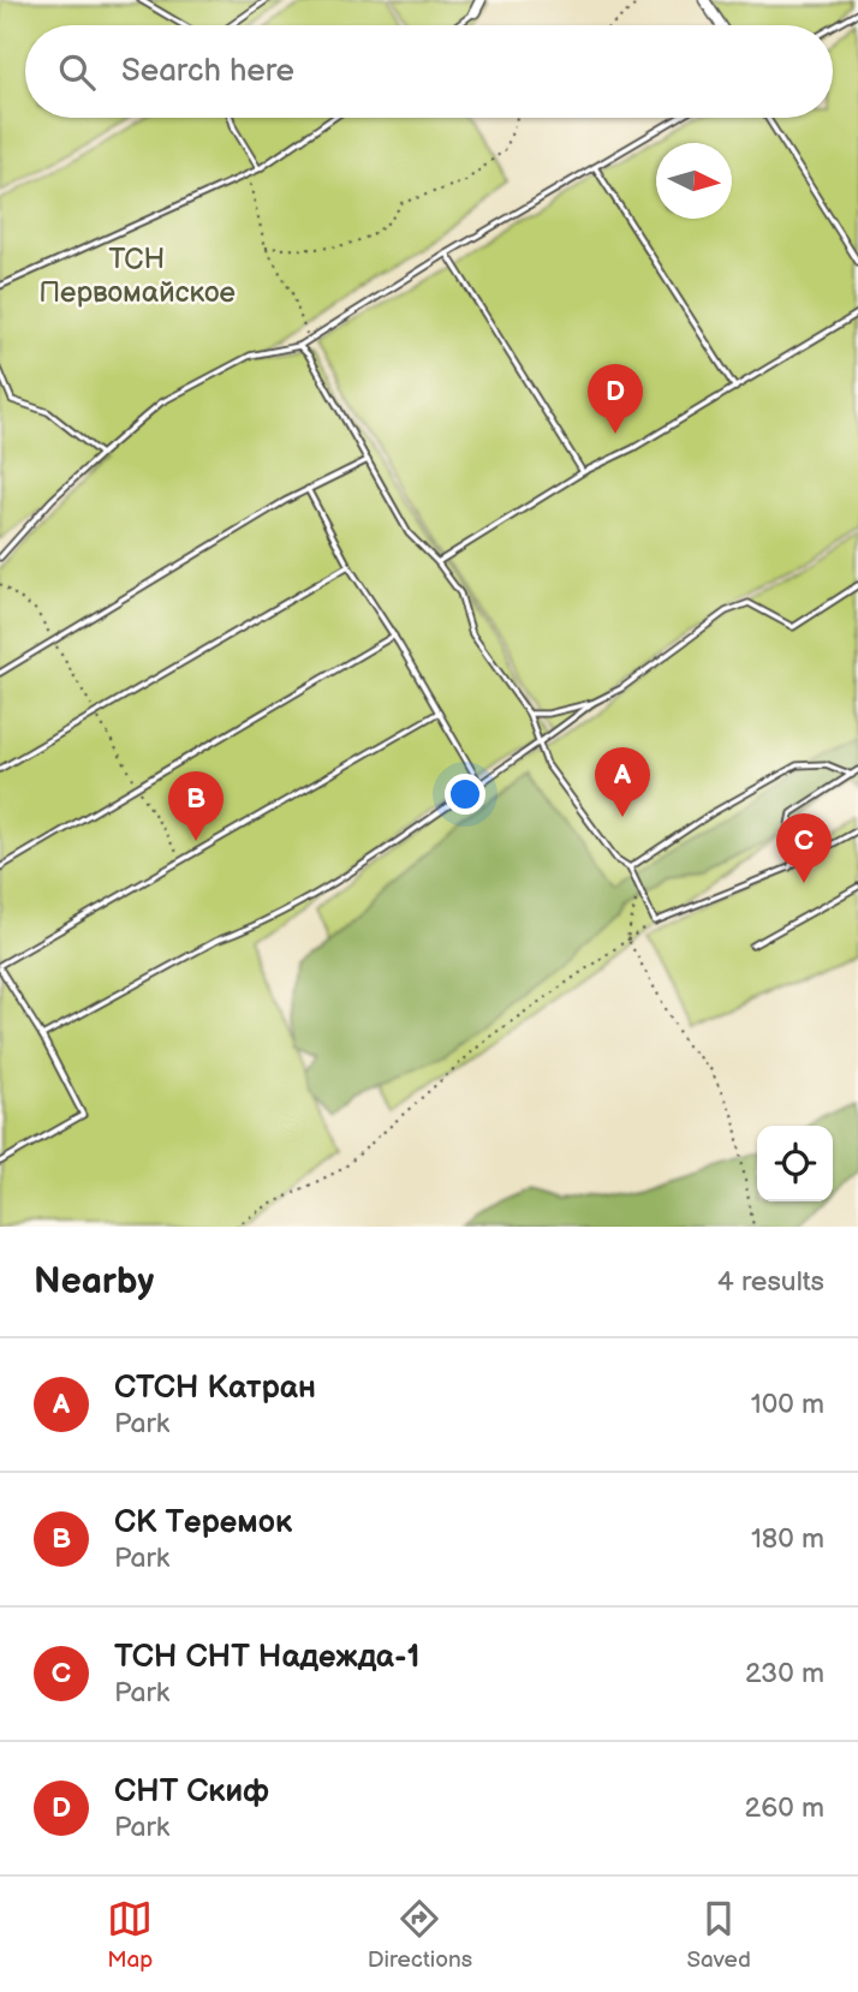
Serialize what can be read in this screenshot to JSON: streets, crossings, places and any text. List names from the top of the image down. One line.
{"parks":["ТСН Первомайское"],"north":"right","page":{"search":"Search here","pins":["D","A","B","C"],"heading":["Nearby","4 results"],"list":[{"mark":"A","name":"СТСН Катран","note":"Park","value":"100 m"},{"mark":"B","name":"СК Теремок","note":"Park","value":"180 m"},{"mark":"C","name":"ТСН СНТ Надежда-1","note":"Park","value":"230 m"},{"mark":"D","name":"СНТ Скиф","note":"Park","value":"260 m"}],"nav":["Map","Directions","Saved"]}}
